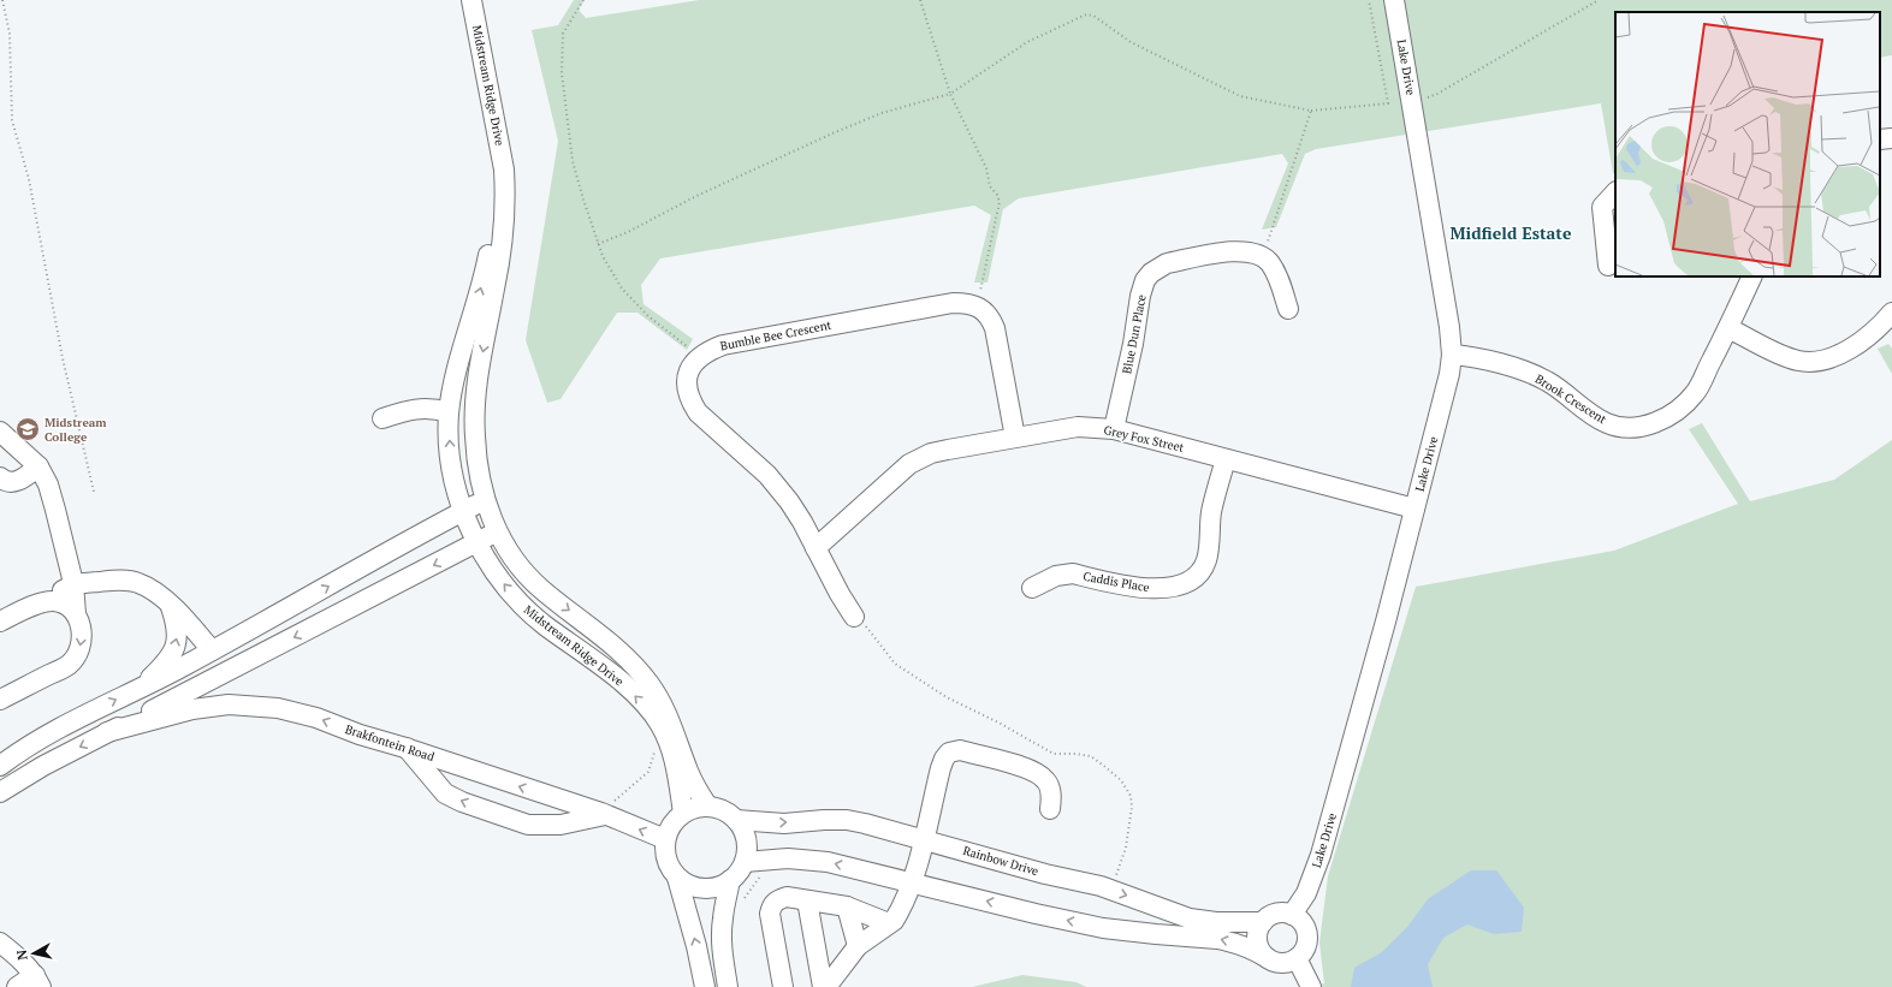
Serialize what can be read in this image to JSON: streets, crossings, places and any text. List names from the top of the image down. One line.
{"streets":{"street":["Lake Drive","Midstream Ridge Drive","Blue Dun Place","Bumble Bee Crescent","Brook Crescent","Grey Fox Street","Caddis Place","Brakfontein Road","Rainbow Drive"]},"crossings":[["Lake Drive","Brook Crescent"],["Lake Drive","Grey Fox Street"],["Lake Drive","Rainbow Drive"],["Midstream Ridge Drive","Brakfontein Road"],["Midstream Ridge Drive","Rainbow Drive"],["Blue Dun Place","Grey Fox Street"],["Grey Fox Street","Caddis Place"],["Brakfontein Road","Rainbow Drive"]],"districts":["Midfield Estate"],"places":{"school or university":["Midstream College"]},"north":"left"}
